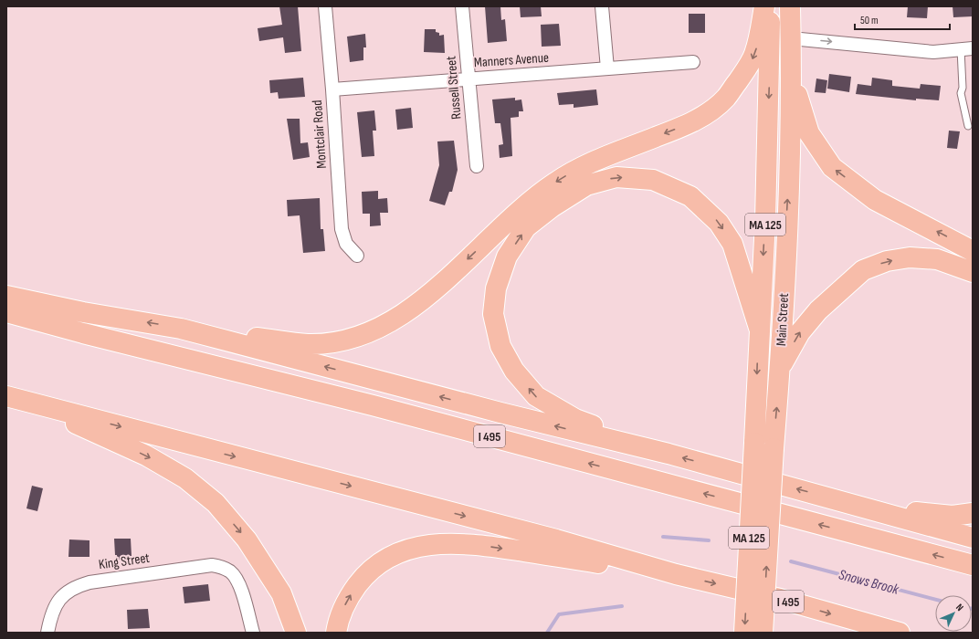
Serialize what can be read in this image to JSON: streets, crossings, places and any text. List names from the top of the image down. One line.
{"streets":{"highway":["MA 125","Main Street","I 495"],"street":["Manners Avenue","Russell Street","Montclair Road","King Street"]},"crossings":[["Manners Avenue","Russell Street"],["Manners Avenue","Montclair Road"]],"water":["Snows Brook"],"scale_bar":"50 m","north":"top right"}
